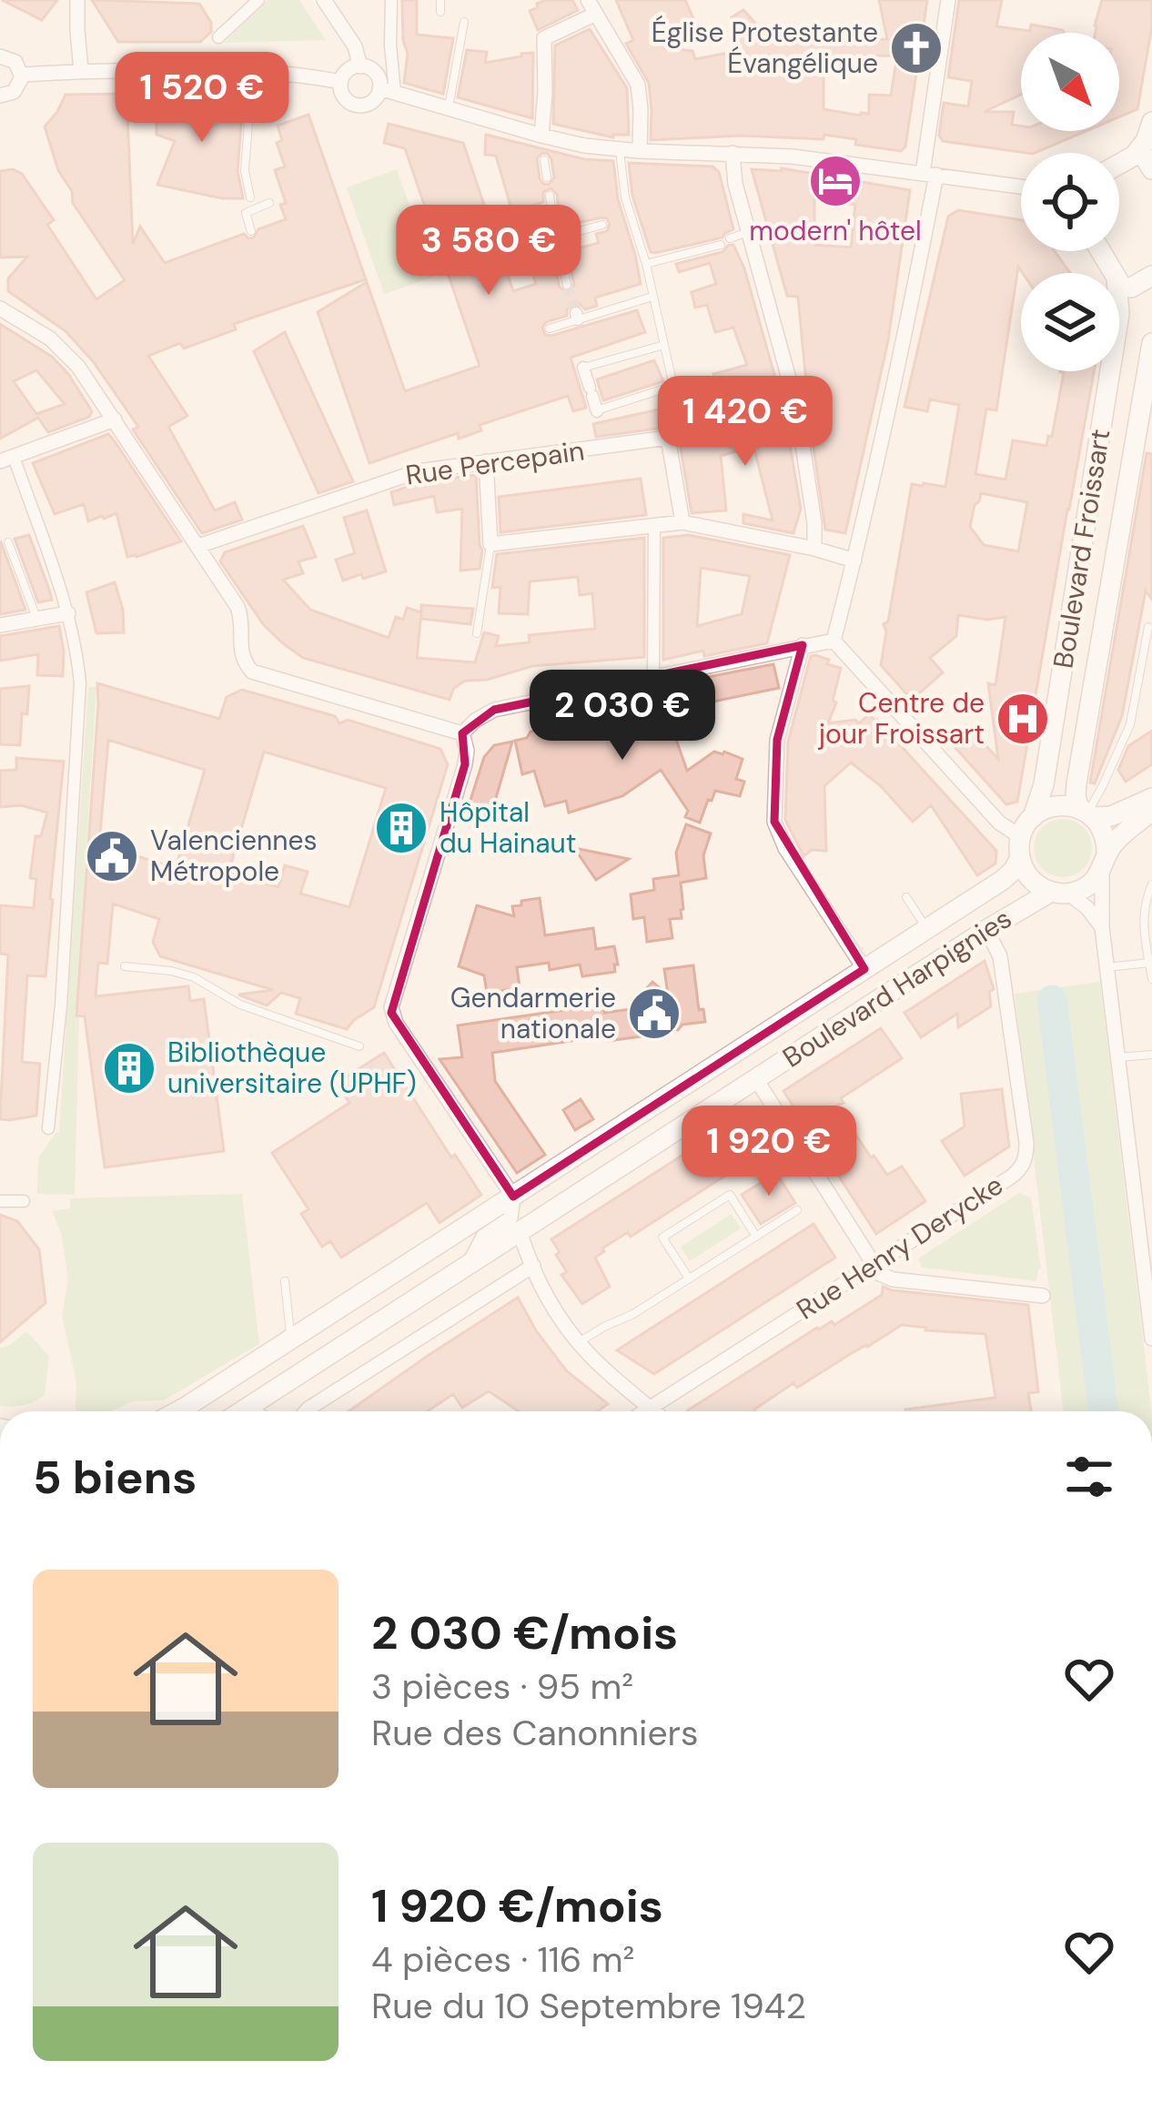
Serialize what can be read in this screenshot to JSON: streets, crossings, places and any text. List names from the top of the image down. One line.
{"streets":{"main road":["Boulevard Froissart","Boulevard Harpignies"],"street":["Rue Percepain","Rue Henry Derycke"]},"crossings":[["Boulevard Froissart","Boulevard Harpignies"],["Boulevard Harpignies","Rue Henry Derycke"]],"places":{"church":["Église Protestante Évangélique"],"hotel":["modern' hôtel"],"hospital":["Centre de jour Froissart"],"building":["Hôpital du Hainaut","Bibliothèque universitaire (UPHF)"],"public building":["Valenciennes Métropole","Gendarmerie nationale"]},"north":"bottom right","page":{"price":["1 520 €","3 580 €","1 420 €","2 030 €","1 920 €"],"heading":"5 biens","list":[{"name":"2 030 €/mois","note":"3 pièces · 95 m² · Rue des Canonniers"},{"name":"1 920 €/mois","note":"4 pièces · 116 m² · Rue du 10 Septembre 1942"}]}}
